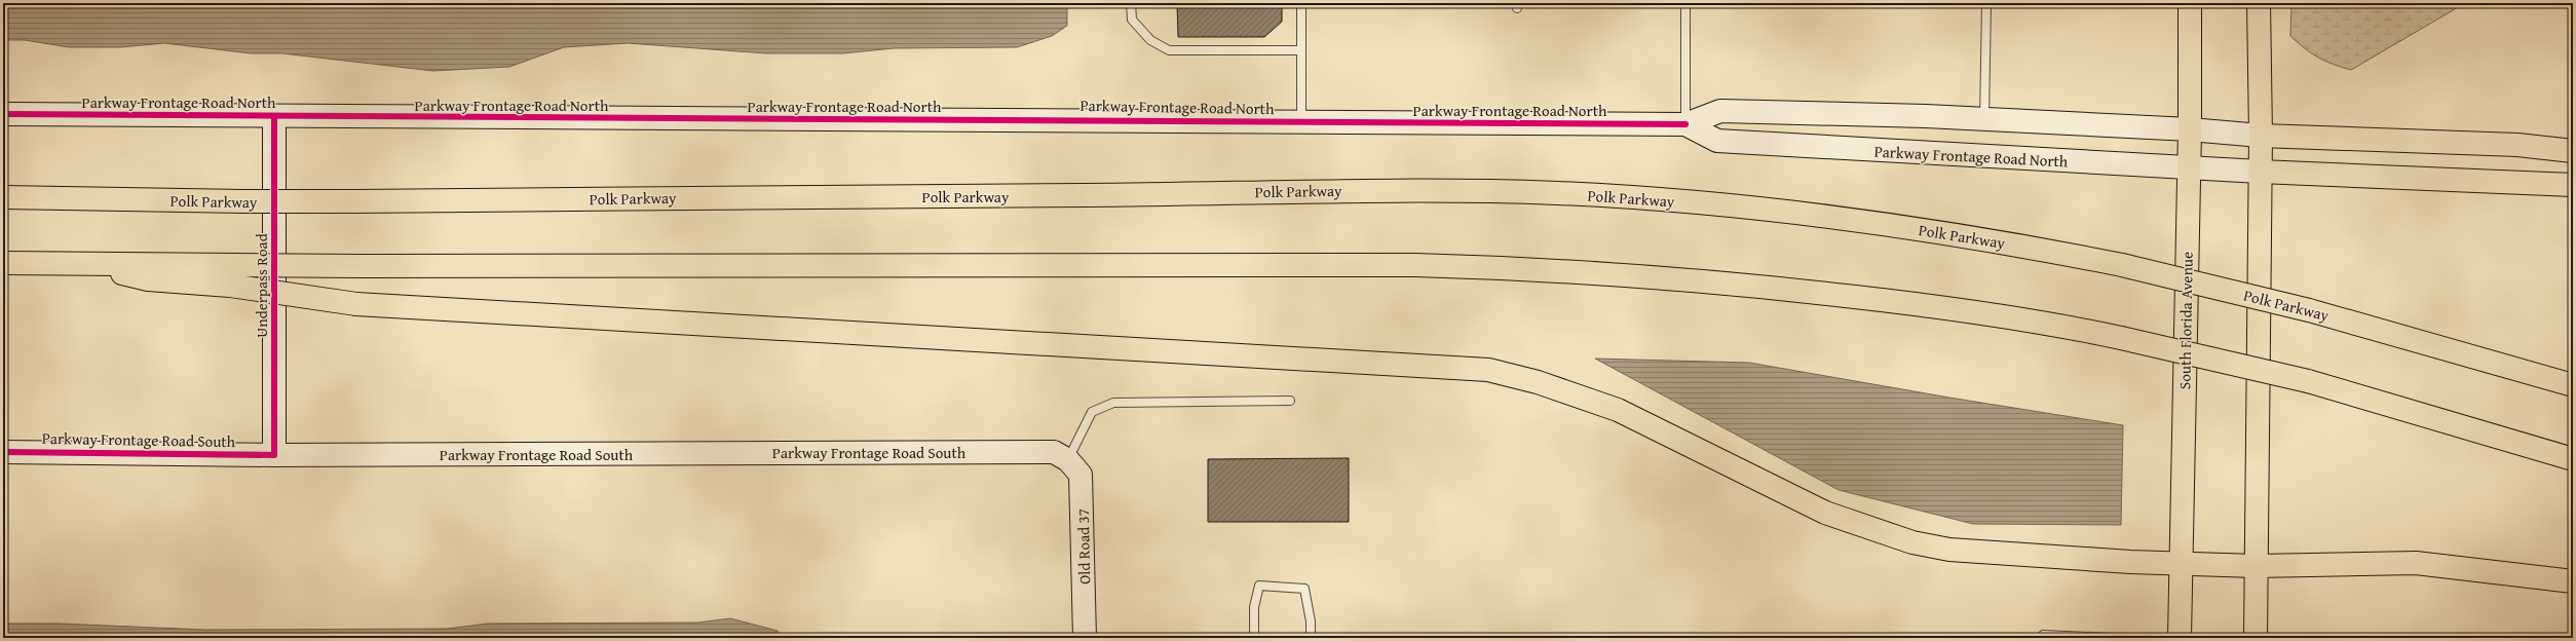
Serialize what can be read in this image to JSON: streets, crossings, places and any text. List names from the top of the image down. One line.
{"streets":{"main road":["Parkway Frontage Road North","Polk Parkway","Underpass Road","South Florida Avenue","Parkway Frontage Road South","Old Road 37"]},"crossings":[["Parkway Frontage Road North","Underpass Road"],["Parkway Frontage Road North","South Florida Avenue"],["Underpass Road","Parkway Frontage Road South"],["Parkway Frontage Road South","Old Road 37"]]}
